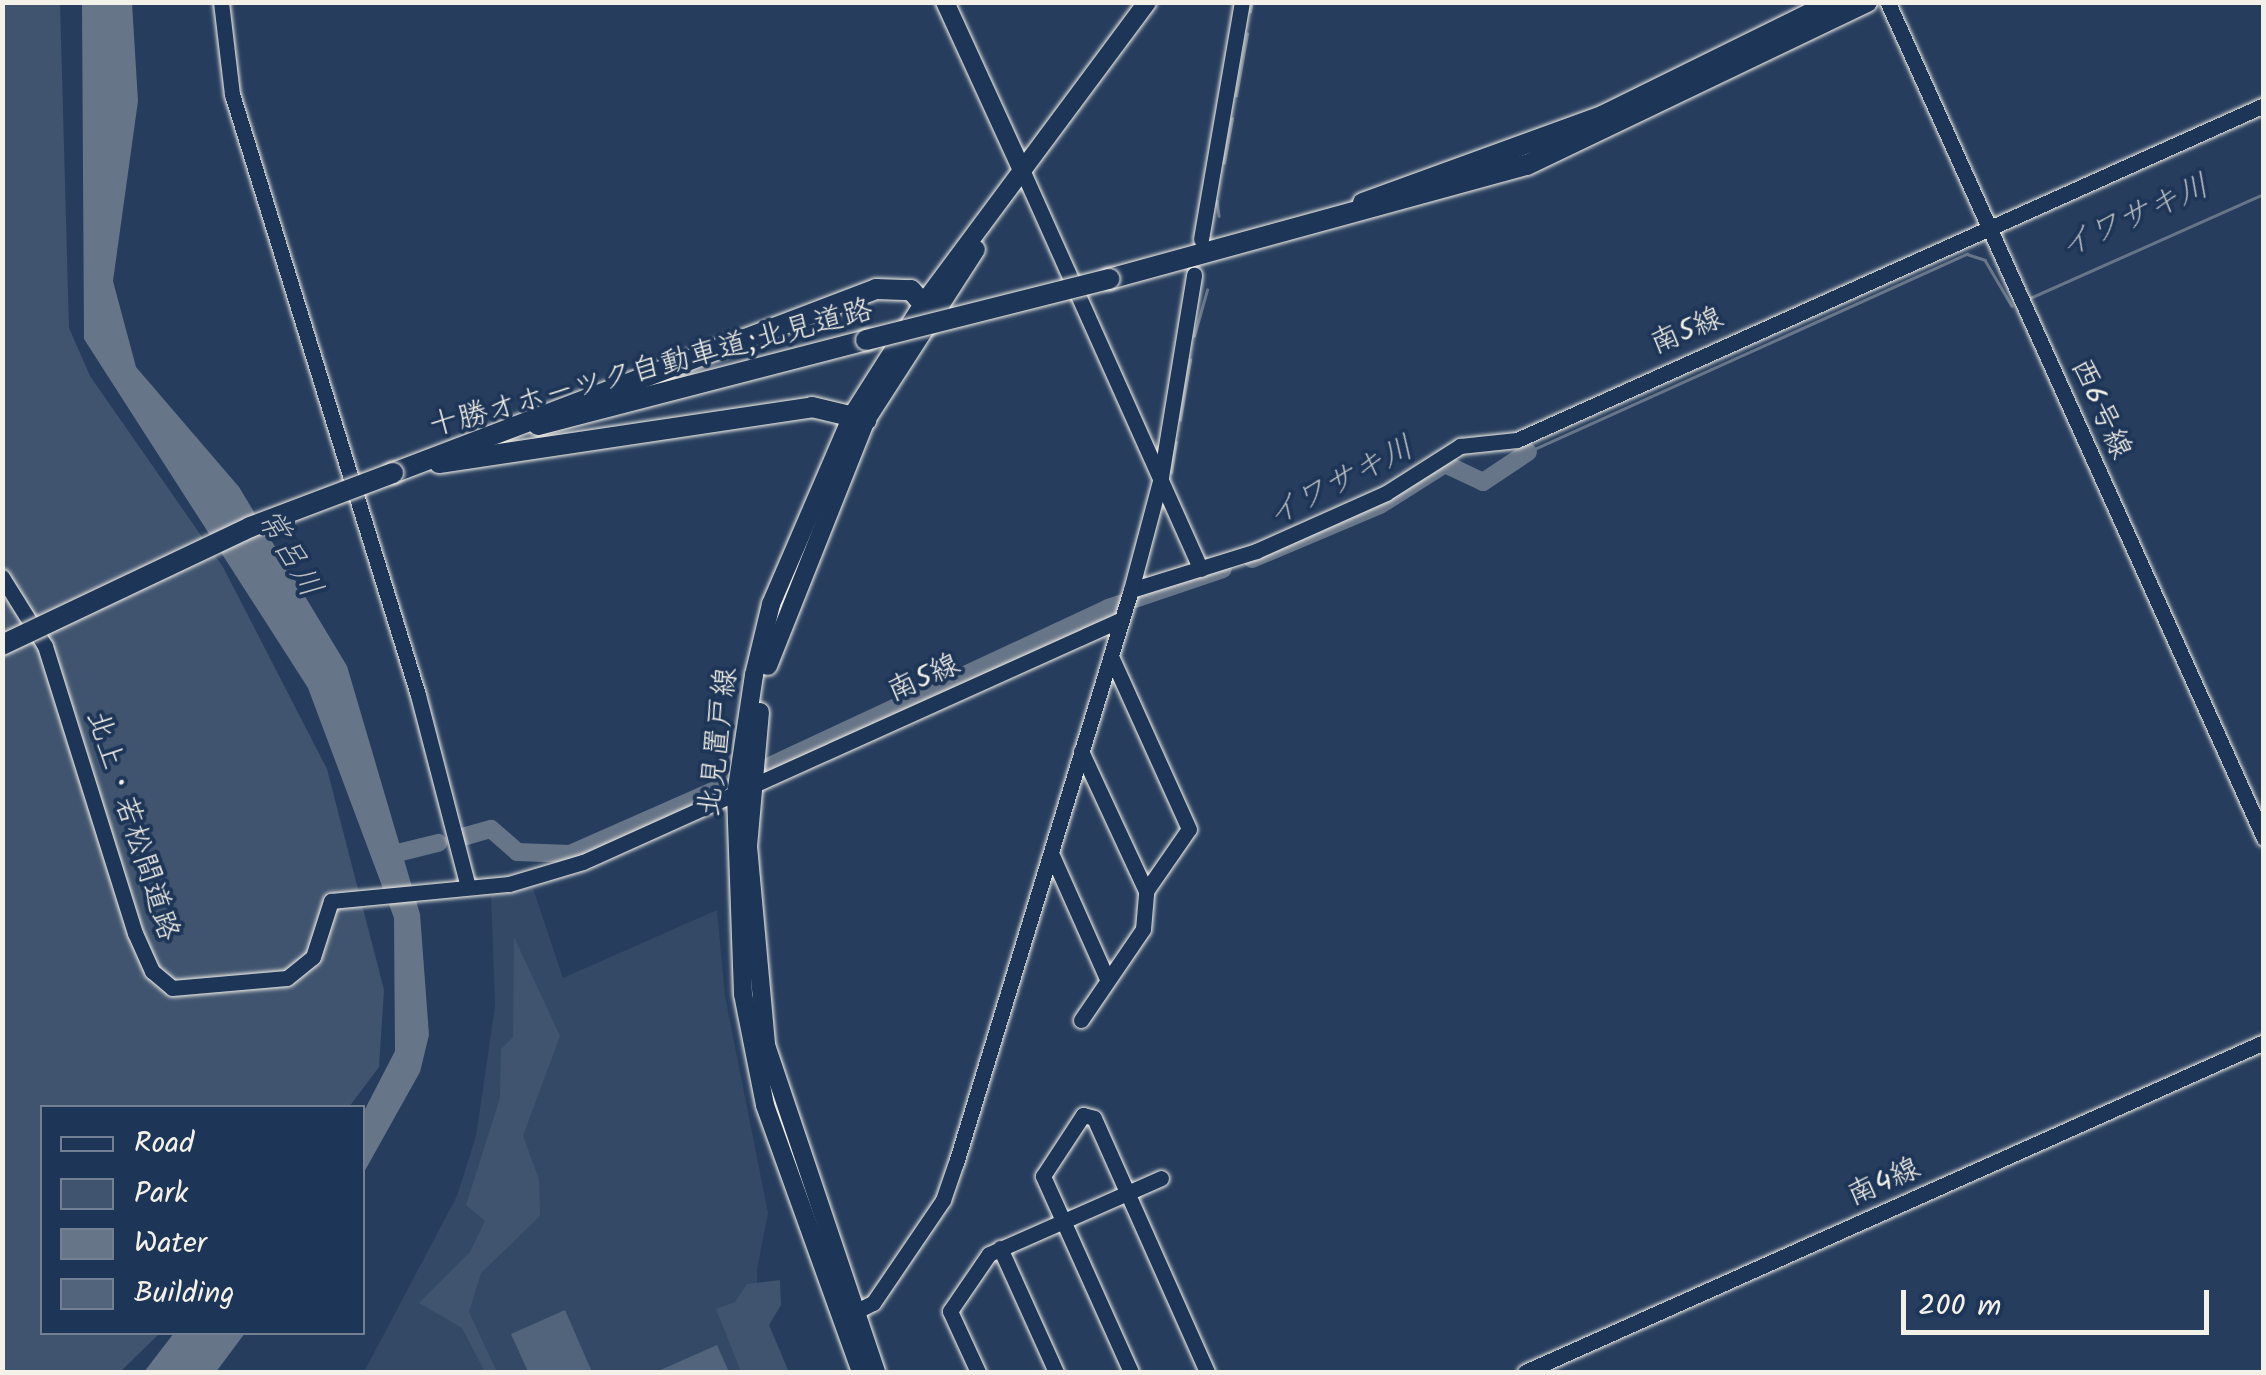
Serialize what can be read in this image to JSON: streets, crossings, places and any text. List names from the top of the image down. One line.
{"streets":{"highway":["十勝オホーツク自動車道;北見道路"],"main road":["北見置戸線"],"street":["南5線","西6号線","北上・若松間道路","南4線"]},"crossings":[["南5線","西6号線"],["南5線","北見置戸線"],["南5線","北上・若松間道路"],["北見置戸線","北上・若松間道路"]],"water":["イワサキ川","常呂川"],"legend":["Road","Park","Water","Building"],"scale_bar":"200 m"}
